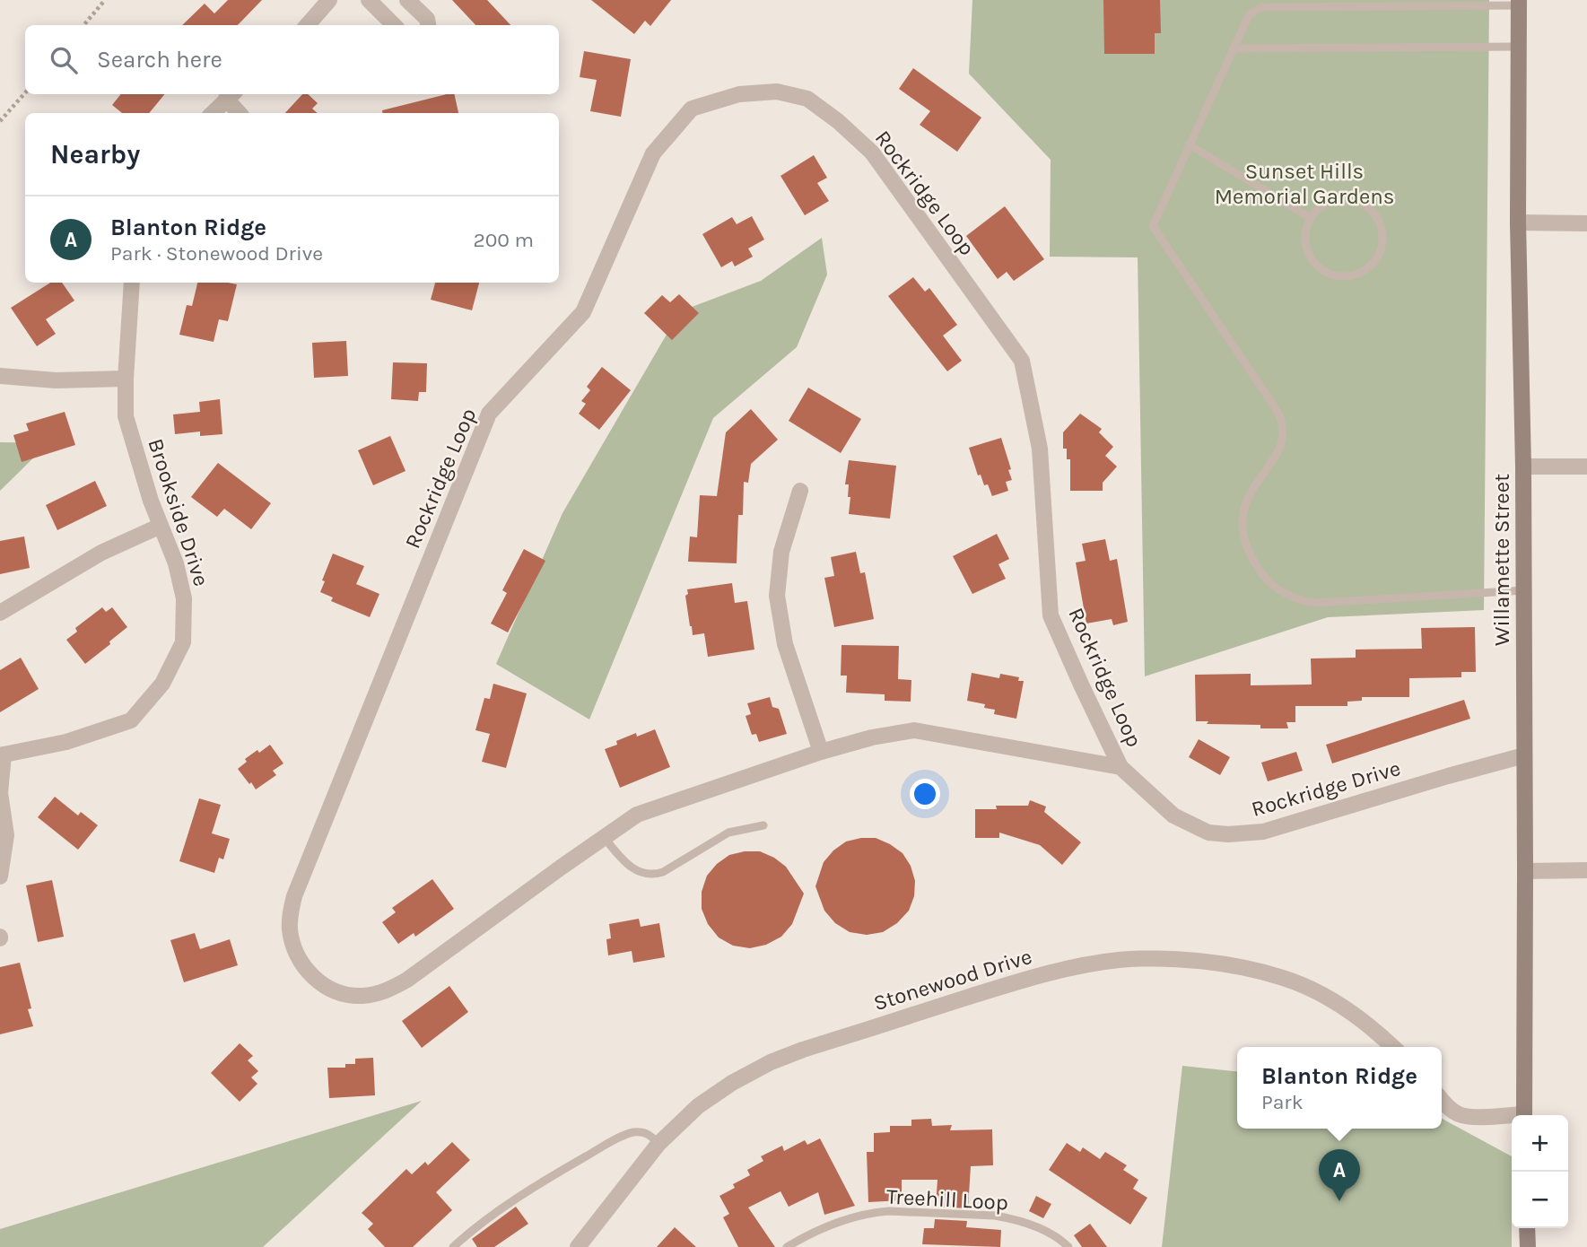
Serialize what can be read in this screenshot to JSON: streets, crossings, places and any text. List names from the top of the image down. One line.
{"streets":{"main road":["Willamette Street"],"street":["Rockridge Loop","Brookside Drive","Rockridge Drive","Stonewood Drive"],"lane":["Treehill Loop"]},"crossings":[["Rockridge Loop","Rockridge Drive"],["Willamette Street","Rockridge Drive"]],"parks":["Sunset Hills Memorial Gardens"],"page":{"search":"Search here","heading":"Nearby","list":[{"mark":"A","name":"Blanton Ridge","note":"Park · Stonewood Drive","value":"200 m"}],"popup":["Blanton Ridge","Park"],"map_buttons":["+","−"],"pins":"A"}}
